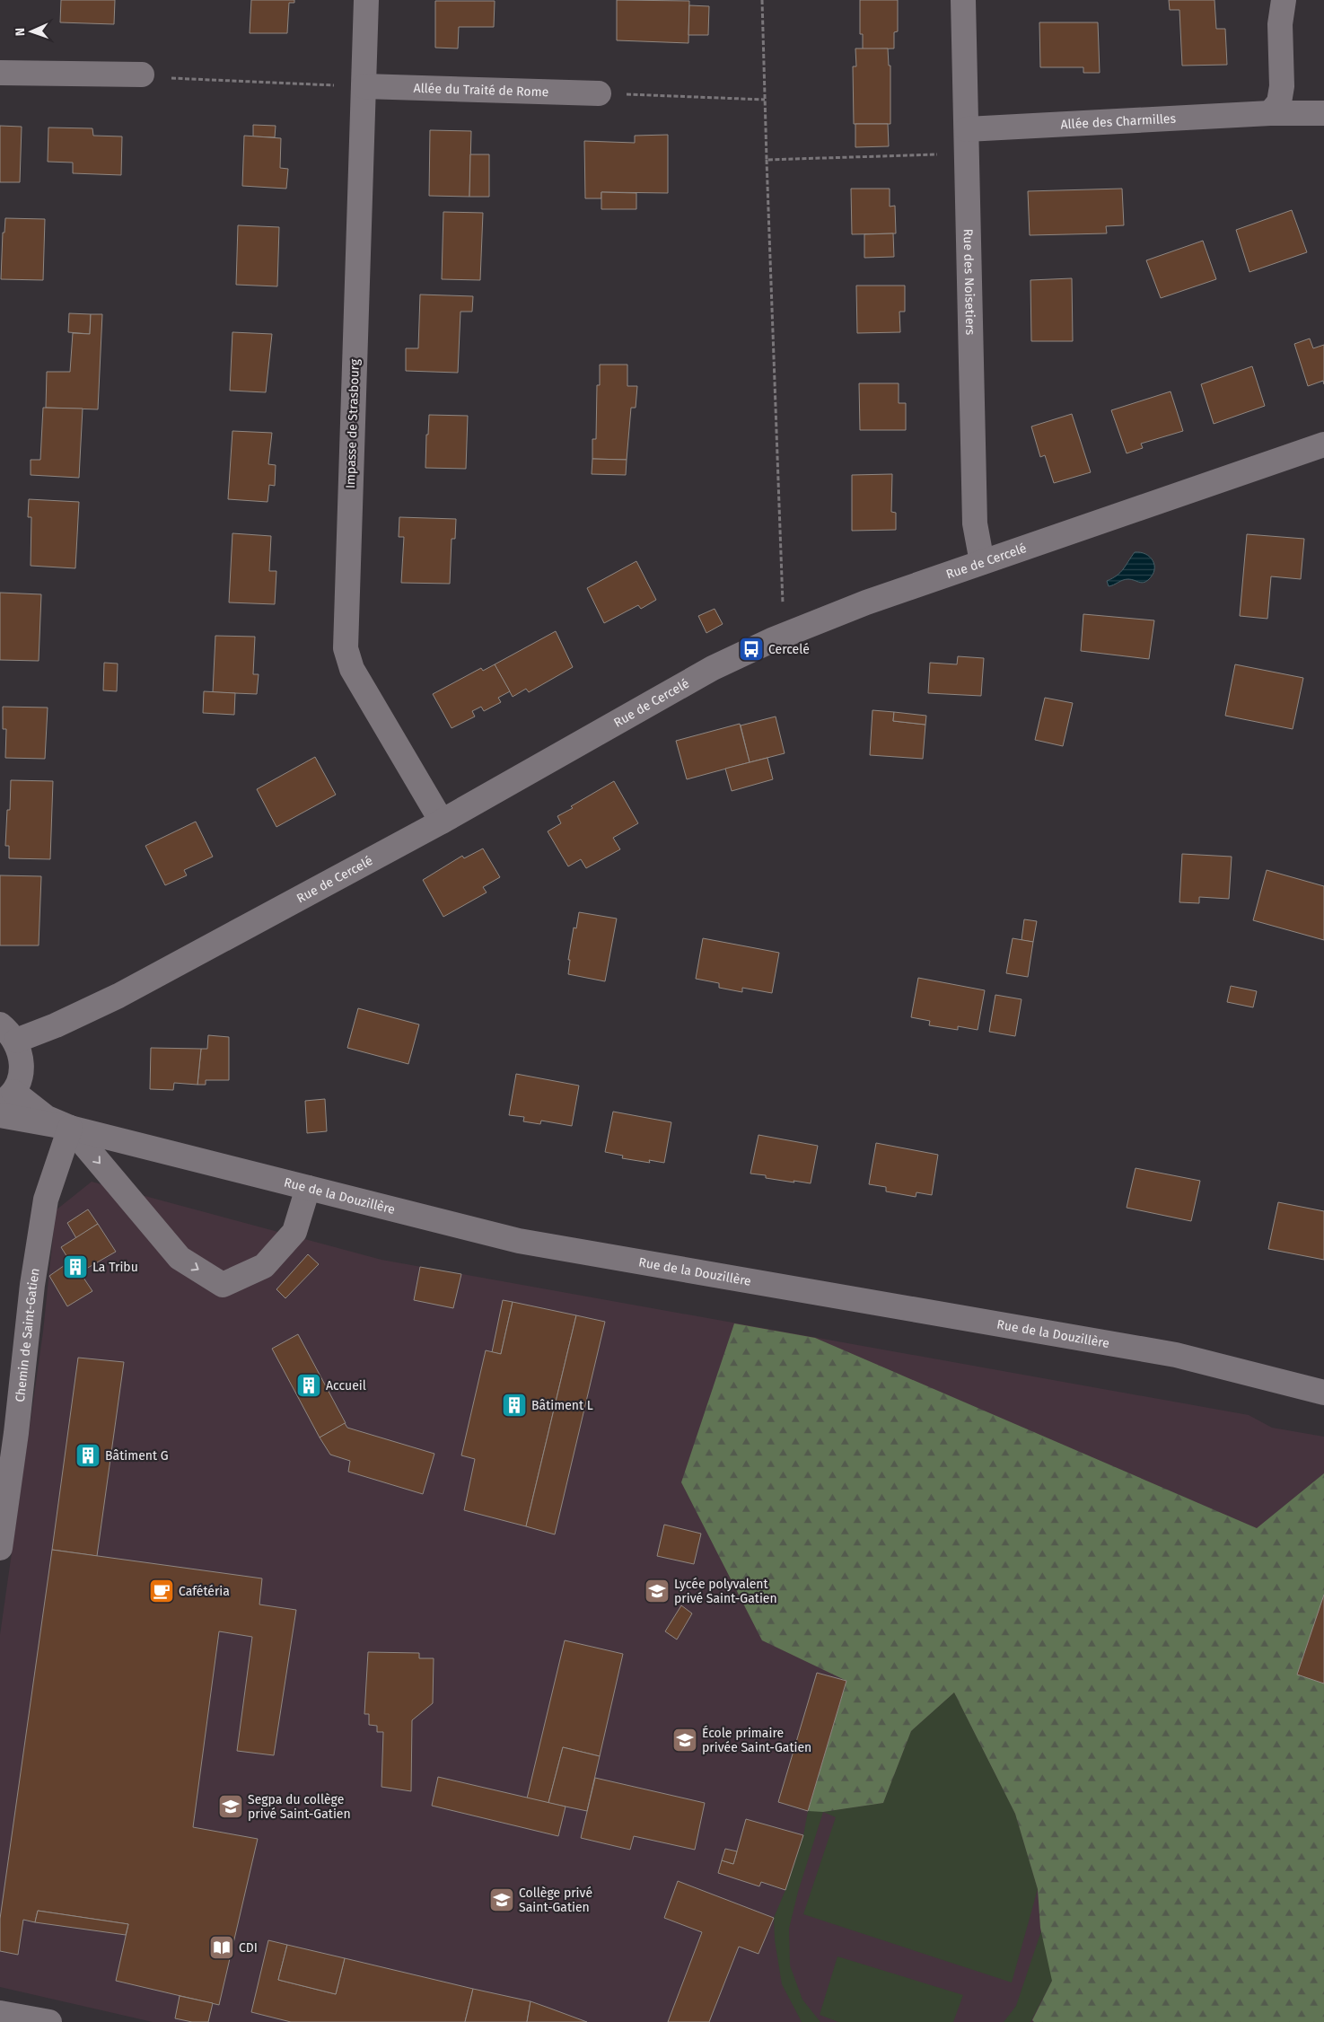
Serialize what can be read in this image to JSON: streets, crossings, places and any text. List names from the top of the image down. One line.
{"streets":{"street":["Allée du Traité de Rome","Allée des Charmilles","Rue des Noisetiers","Impasse de Strasbourg","Rue de Cercelé","Rue de la Douzillère","Chemin de Saint-Gatien"]},"crossings":[["Allée du Traité de Rome","Impasse de Strasbourg"],["Allée des Charmilles","Rue des Noisetiers"],["Rue des Noisetiers","Rue de Cercelé"],["Impasse de Strasbourg","Rue de Cercelé"],["Rue de la Douzillère","Chemin de Saint-Gatien"]],"places":{"bus stop":["Cercelé"],"building":["La Tribu","Accueil","Bâtiment L","Bâtiment G"],"cafe":["Cafétéria"],"school or university":["Lycée polyvalent privé Saint-Gatien","École primaire privée Saint-Gatien","Segpa du collège privé Saint-Gatien","Collège privé Saint-Gatien"],"library":["CDI"]},"north":"left"}
